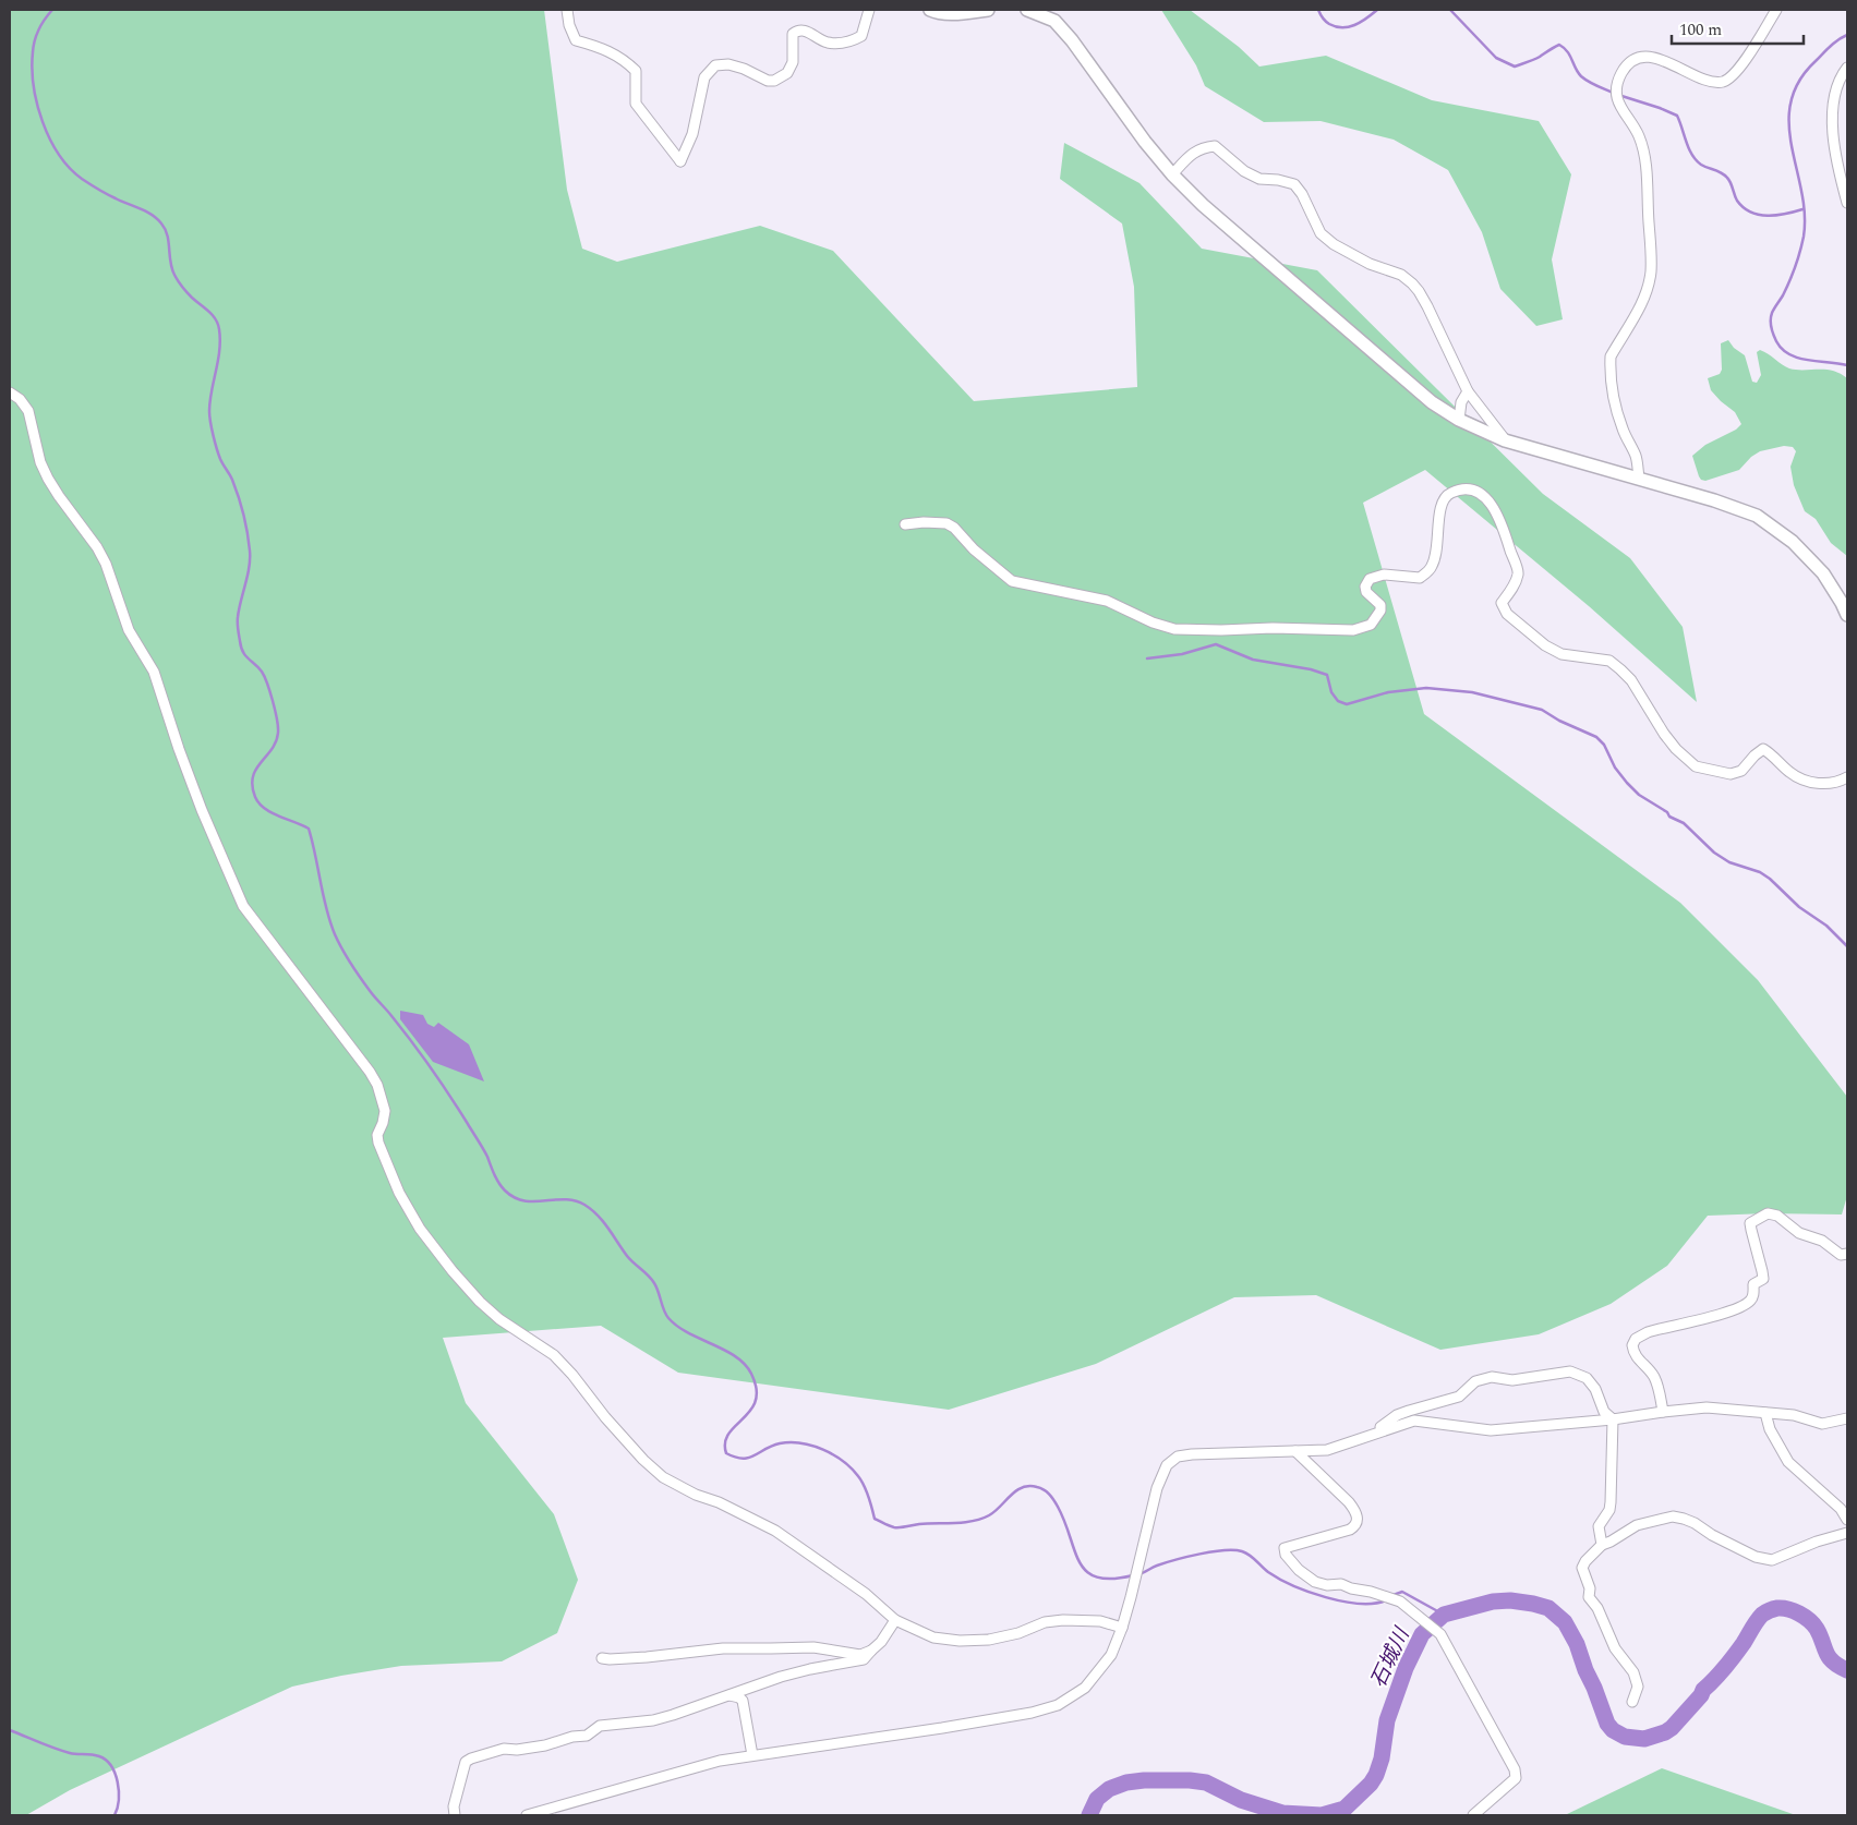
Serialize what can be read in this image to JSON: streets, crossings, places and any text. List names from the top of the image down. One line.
{"water":["石城川"],"scale_bar":"100 m"}
